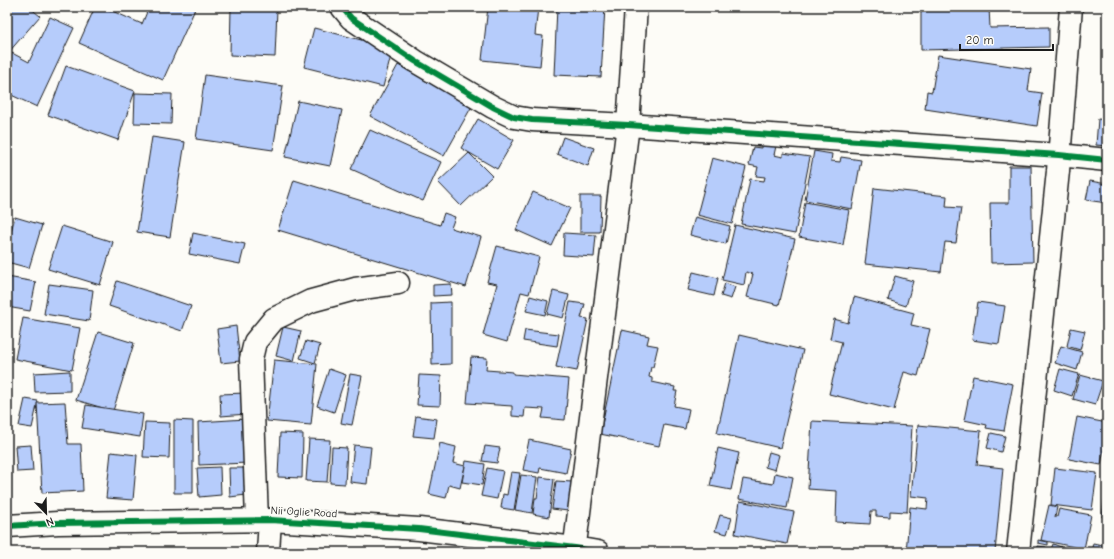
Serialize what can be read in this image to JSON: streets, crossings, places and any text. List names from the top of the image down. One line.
{"streets":{"street":["Nii Oglie Road"]},"scale_bar":"20 m","north":"bottom right"}
